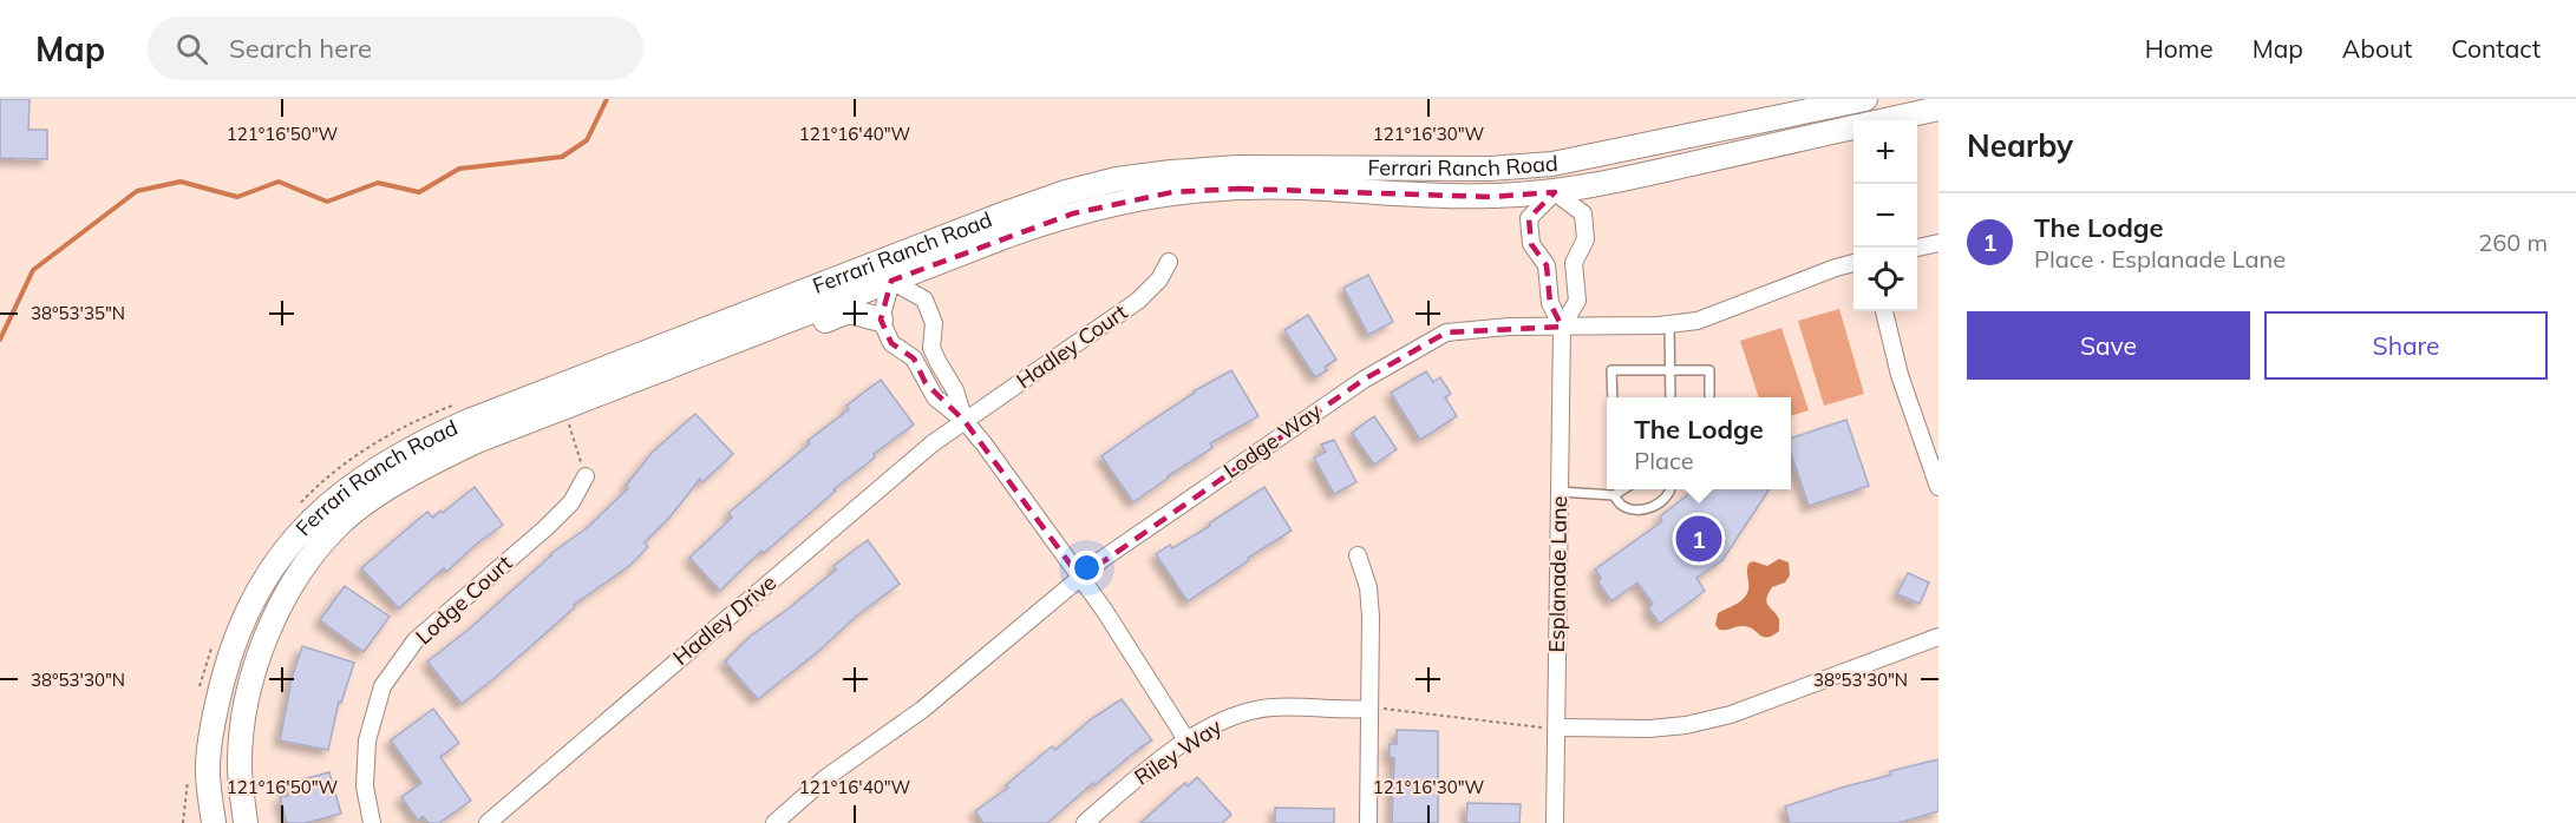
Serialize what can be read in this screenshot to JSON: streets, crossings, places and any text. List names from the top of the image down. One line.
{"streets":{"main road":["Ferrari Ranch Road"],"street":["Hadley Court","Lodge Way","Esplanade Lane","Lodge Court","Hadley Drive","Riley Way"]},"crossings":[["Ferrari Ranch Road","Esplanade Lane"],["Hadley Court","Hadley Drive"],["Lodge Way","Esplanade Lane"]],"page":{"header":"Map","search":"Search here","nav":["Home","Map","About","Contact"],"heading":"Nearby","map_buttons":["+","−"],"list":[{"mark":"1","name":"The Lodge","note":"Place · Esplanade Lane","value":"260 m"}],"buttons":["Save","Share"],"popup":["The Lodge","Place"],"pins":"1"},"coordinates":["121°16'50\"W","121°16'40\"W","121°16'30\"W","38°53'35\"N","38°53'30\"N"]}
